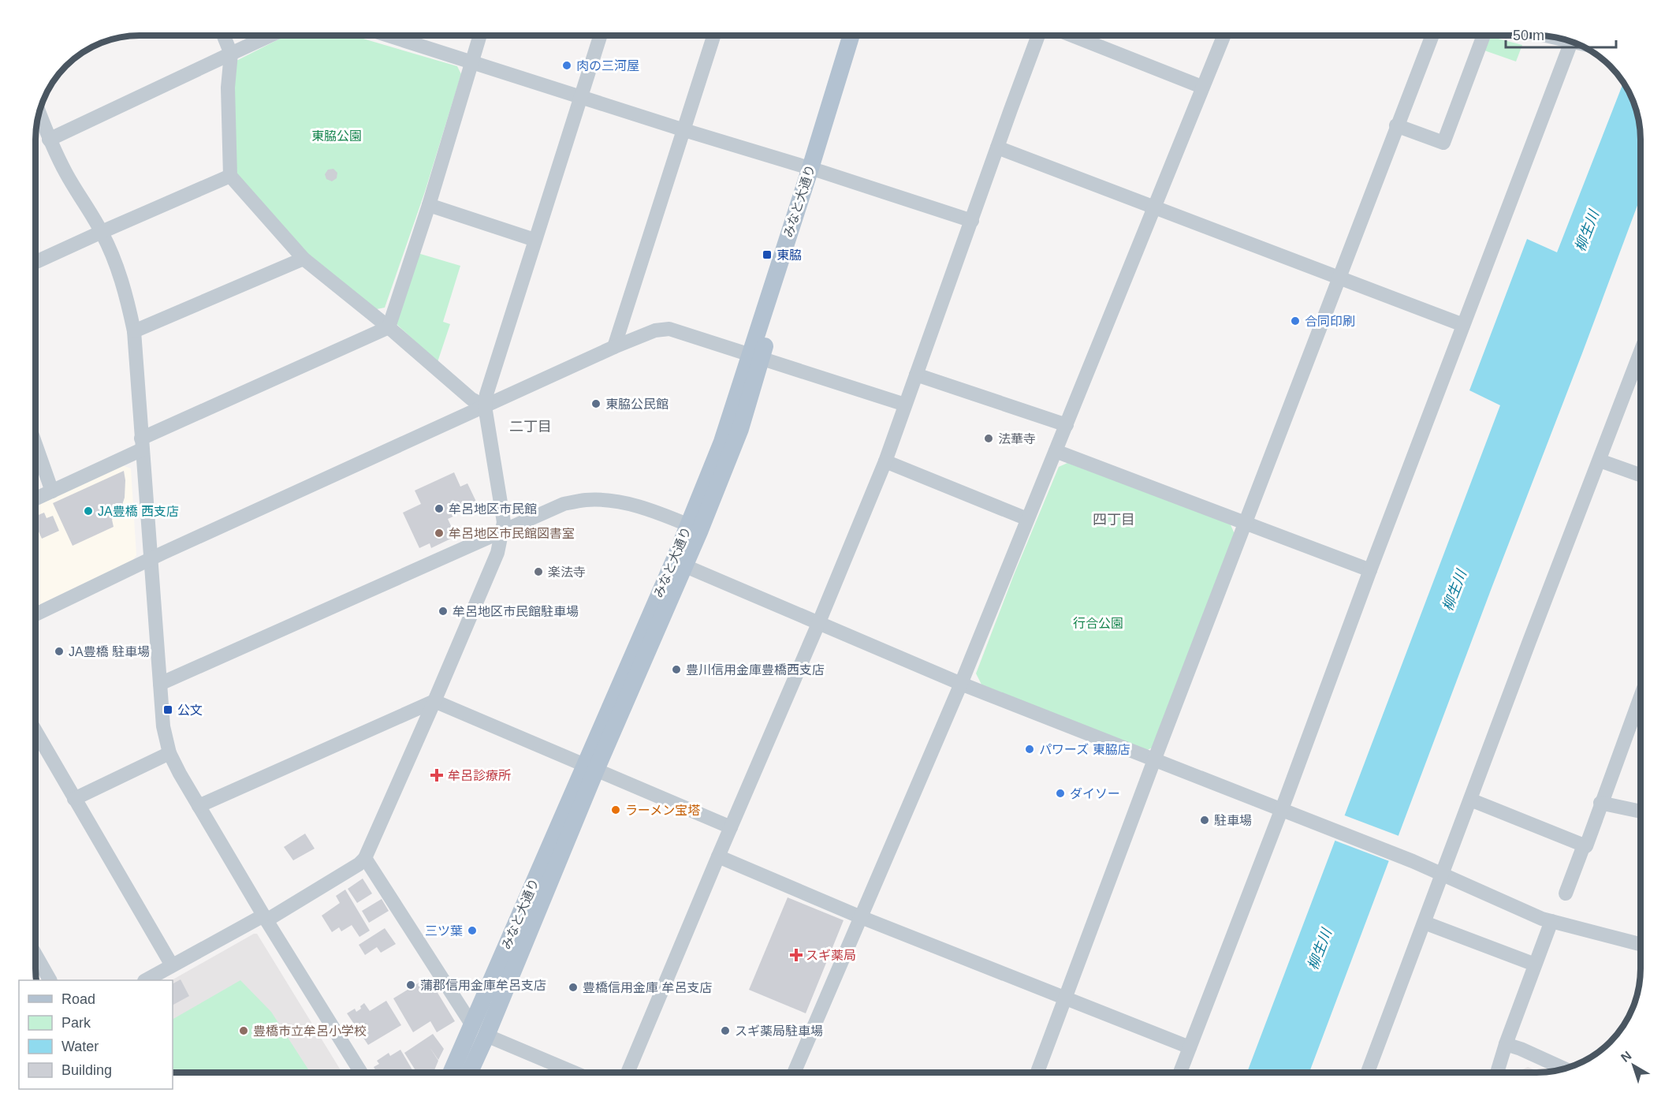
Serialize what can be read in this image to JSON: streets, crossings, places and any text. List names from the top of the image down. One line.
{"streets":{"main road":["みなと大通り"]},"districts":["二丁目","四丁目"],"water":["柳生川"],"parks":["東脇公園","行合公園"],"places":{"other":["肉の三河屋","合同印刷","東脇公民館","法華寺","牟呂地区市民館","JA豊橋 西支店","牟呂地区市民館図書室","楽法寺","牟呂地区市民館駐車場","JA豊橋 駐車場","豊川信用金庫豊橋西支店","パワーズ 東脇店","ダイソー","ラーメン宝塔","駐車場","三ツ葉","蒲郡信用金庫牟呂支店","豊橋信用金庫 牟呂支店","豊橋市立牟呂小学校","スギ薬局駐車場"],"transit":["東脇","公文"],"health":["牟呂診療所","スギ薬局"]},"legend":["Road","Park","Water","Building"],"scale_bar":"50 m","north":"top left"}
